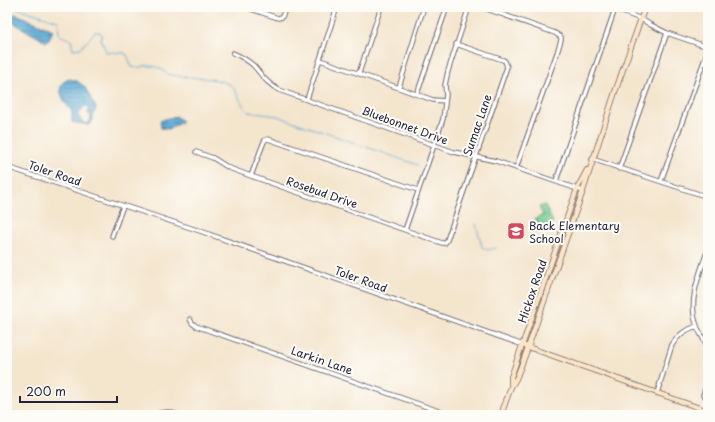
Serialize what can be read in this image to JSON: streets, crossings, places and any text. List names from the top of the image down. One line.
{"streets":{"street":["Bluebonnet Drive","Sumac Lane","Toler Road","Rosebud Drive","Hickox Road","Larkin Lane"]},"crossings":[["Bluebonnet Drive","Sumac Lane"],["Bluebonnet Drive","Hickox Road"],["Sumac Lane","Rosebud Drive"],["Toler Road","Hickox Road"]],"places":{"school or university":["Back Elementary School"]},"scale_bar":"200 m"}
